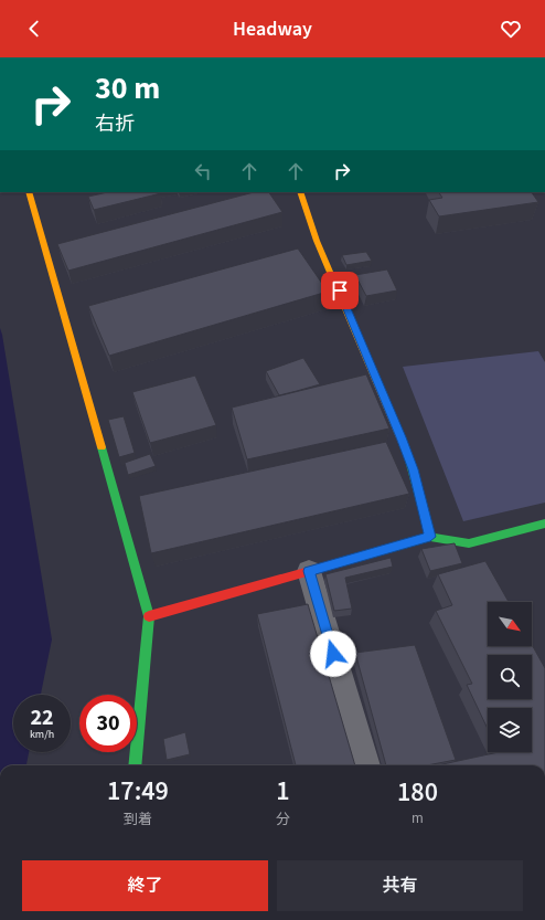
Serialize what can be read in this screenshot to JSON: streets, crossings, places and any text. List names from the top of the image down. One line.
{"north":"bottom right","page":{"header":"Headway","turn":["30 m","右折"],"speed":"22 km/h","limit":"30","eta":["17:49","到着","1","分","180","m"],"buttons":["終了","共有"]}}
